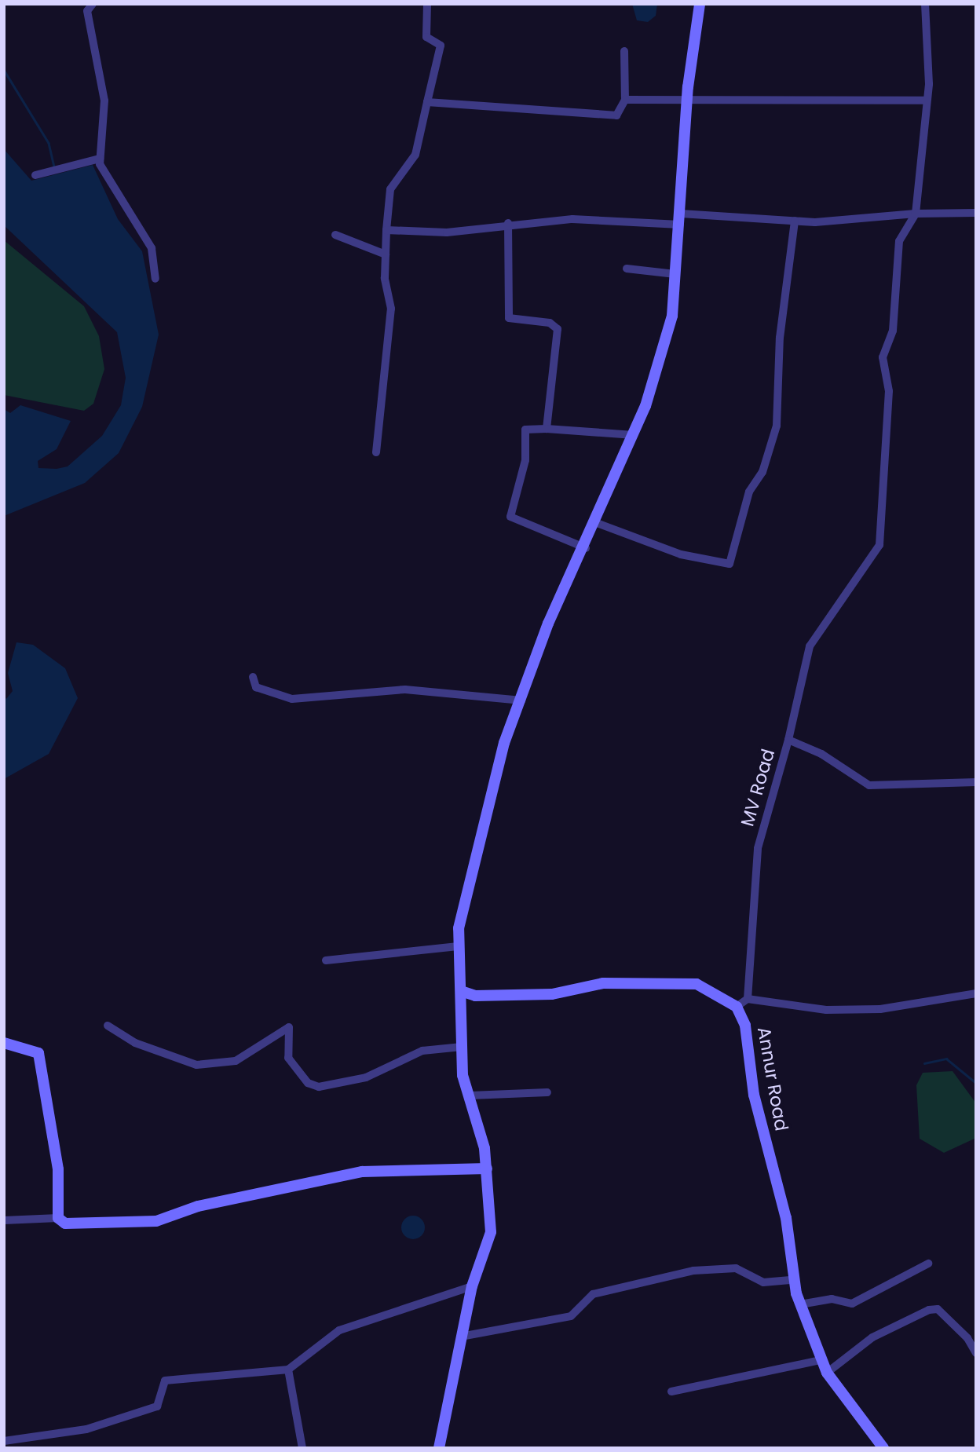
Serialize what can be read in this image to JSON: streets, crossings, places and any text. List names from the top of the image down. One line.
{"streets":{"main road":["Annur Road"],"street":["MV Road"]}}
